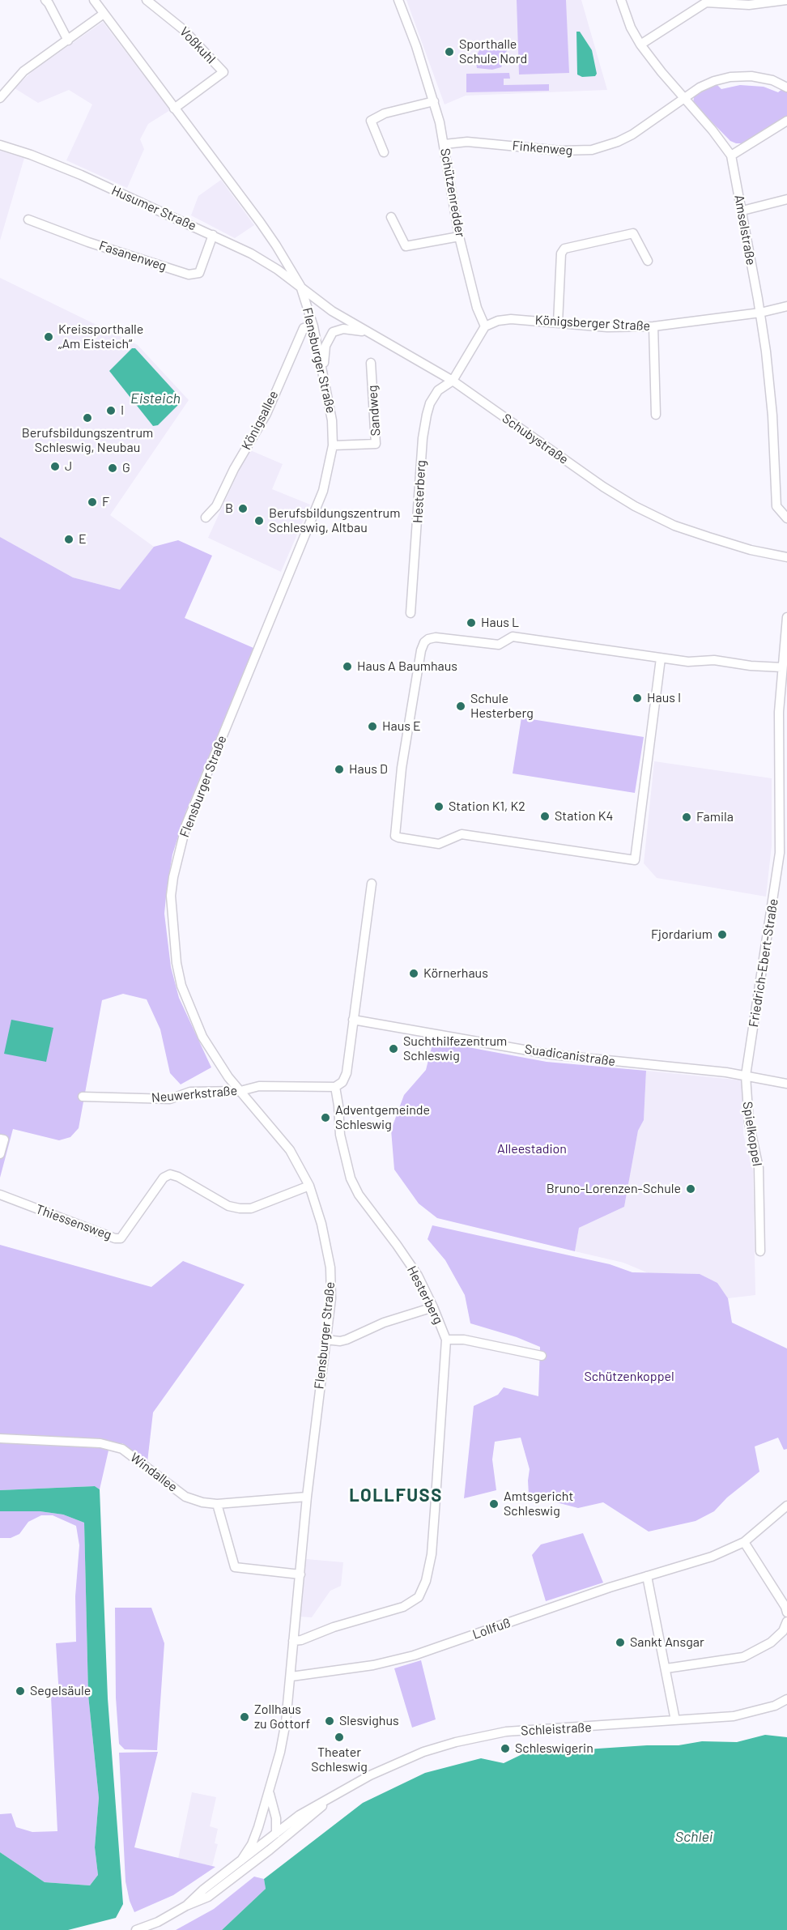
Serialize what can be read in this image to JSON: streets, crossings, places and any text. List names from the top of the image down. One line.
{"streets":{"street":["Voßkuhl","Finkenweg","Schützenredder","Husumer Straße","Amselstraße","Fasanenweg","Königsberger Straße","Flensburger Straße","Sandweg","Königsallee","Schubystraße","Hesterberg","Friedrich-Ebert-Straße","Suadicanistraße","Neuwerkstraße","Spielkoppel","Thiessensweg","Windallee","Lollfuß","Schleistraße"]},"crossings":[["Voßkuhl","Flensburger Straße"],["Finkenweg","Schützenredder"],["Finkenweg","Amselstraße"],["Schützenredder","Königsberger Straße"],["Husumer Straße","Fasanenweg"],["Husumer Straße","Flensburger Straße"],["Husumer Straße","Schubystraße"],["Amselstraße","Königsberger Straße"],["Flensburger Straße","Sandweg"],["Flensburger Straße","Königsallee"],["Flensburger Straße","Schubystraße"],["Flensburger Straße","Hesterberg"],["Flensburger Straße","Neuwerkstraße"],["Flensburger Straße","Thiessensweg"],["Flensburger Straße","Windallee"],["Flensburger Straße","Lollfuß"],["Schubystraße","Hesterberg"],["Hesterberg","Neuwerkstraße"],["Friedrich-Ebert-Straße","Suadicanistraße"],["Friedrich-Ebert-Straße","Spielkoppel"],["Suadicanistraße","Spielkoppel"]],"districts":["LOLLFUSS"],"water":["Eisteich","Schlei"],"parks":["Alleestadion","Schützenkoppel"],"places":["Sporthalle Schule Nord","Kreissporthalle „Am Eisteich“","I","Berufsbildungszentrum Schleswig, Neubau","J","G","F","B","Berufsbildungszentrum Schleswig, Altbau","E","Haus L","Haus A Baumhaus","Haus I","Schule Hesterberg","Haus E","Haus D","Station K1, K2","Station K4","Famila","Fjordarium","Körnerhaus","Suchthilfezentrum Schleswig","Adventgemeinde Schleswig","Bruno-Lorenzen-Schule","Amtsgericht Schleswig","Sankt Ansgar","Segelsäule","Zollhaus zu Gottorf","Slesvighus","Theater Schleswig","Schleswigerin"]}
